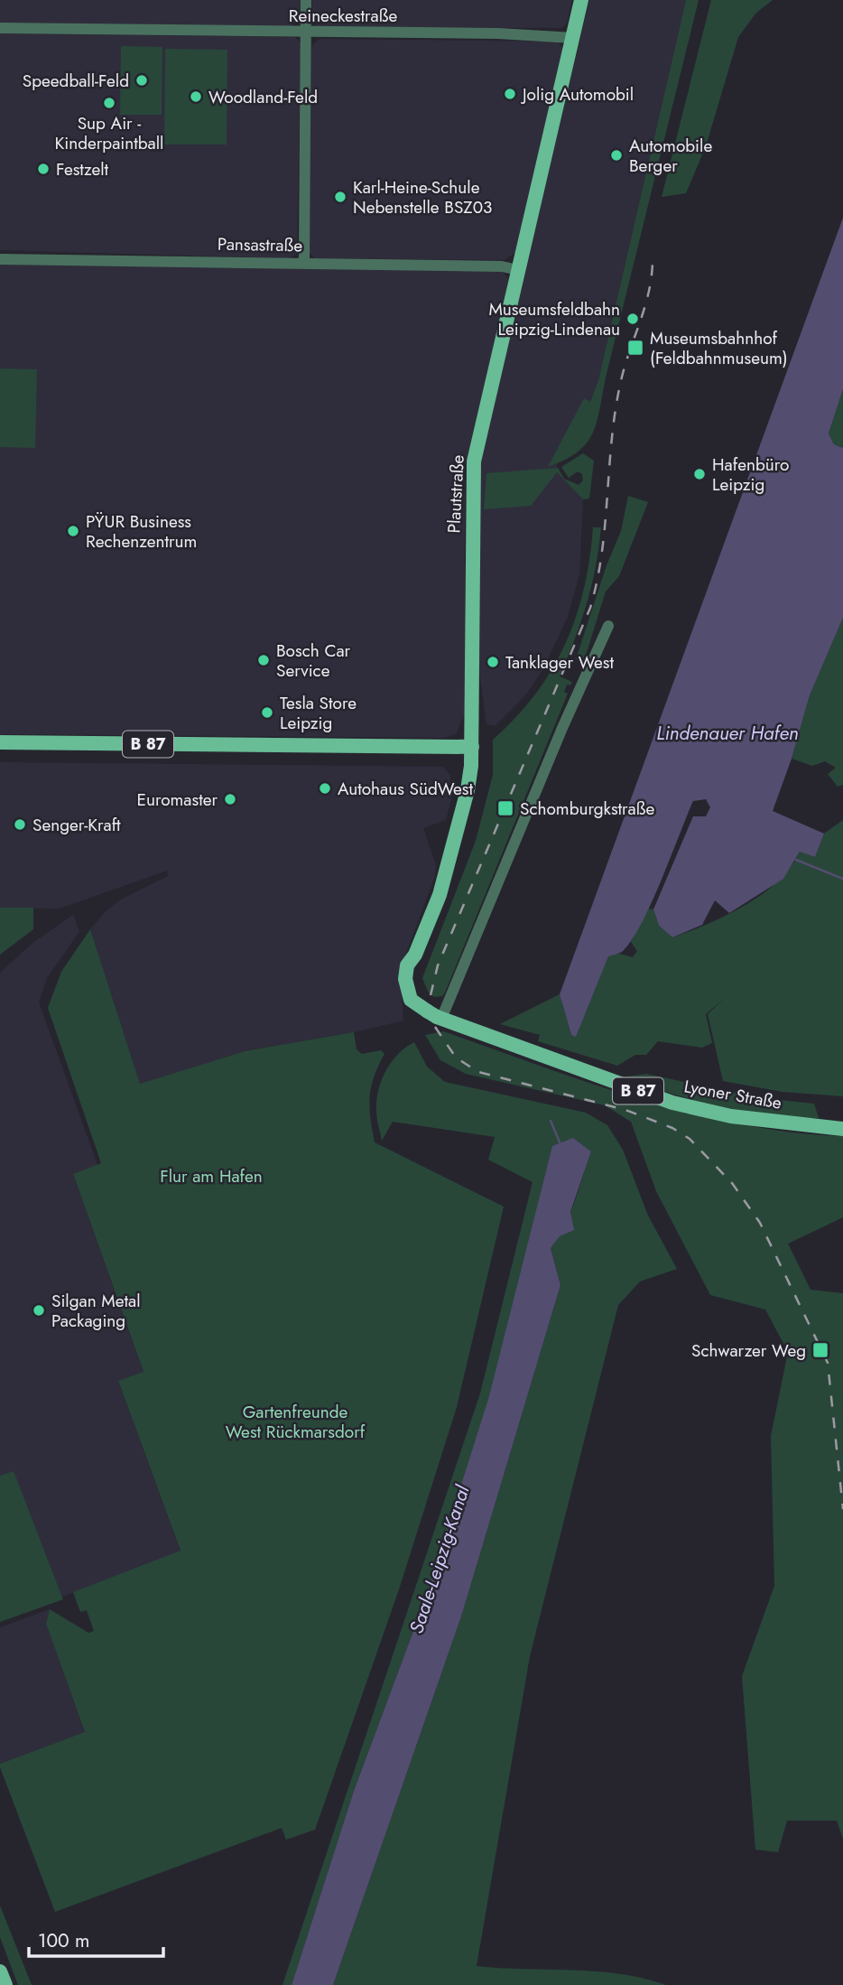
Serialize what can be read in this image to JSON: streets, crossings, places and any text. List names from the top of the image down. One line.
{"streets":{"main road":["Plautstraße","B 87","Lyoner Straße"],"street":["Reineckestraße","Pansastraße"]},"crossings":[["Reineckestraße","Plautstraße"],["Pansastraße","Plautstraße"],["Plautstraße","B 87"],["Plautstraße","Lyoner Straße"]],"water":["Lindenauer Hafen","Saale-Leipzig-Kanal"],"parks":["Flur am Hafen","Gartenfreunde West Rückmarsdorf"],"places":{"other":["Speedball-Feld","Jolig Automobil","Woodland-Feld","Sup Air - Kinderpaintball","Automobile Berger","Festzelt","Karl-Heine-Schule Nebenstelle BSZ03","Museumsfeldbahn Leipzig-Lindenau","Hafenbüro Leipzig","PŸUR Business Rechenzentrum","Bosch Car Service","Tanklager West","Tesla Store Leipzig","Autohaus SüdWest","Euromaster","Senger-Kraft","Silgan Metal Packaging"],"transit":["Museumsbahnhof (Feldbahnmuseum)","Schomburgkstraße","Schwarzer Weg"]},"scale_bar":"100 m"}
